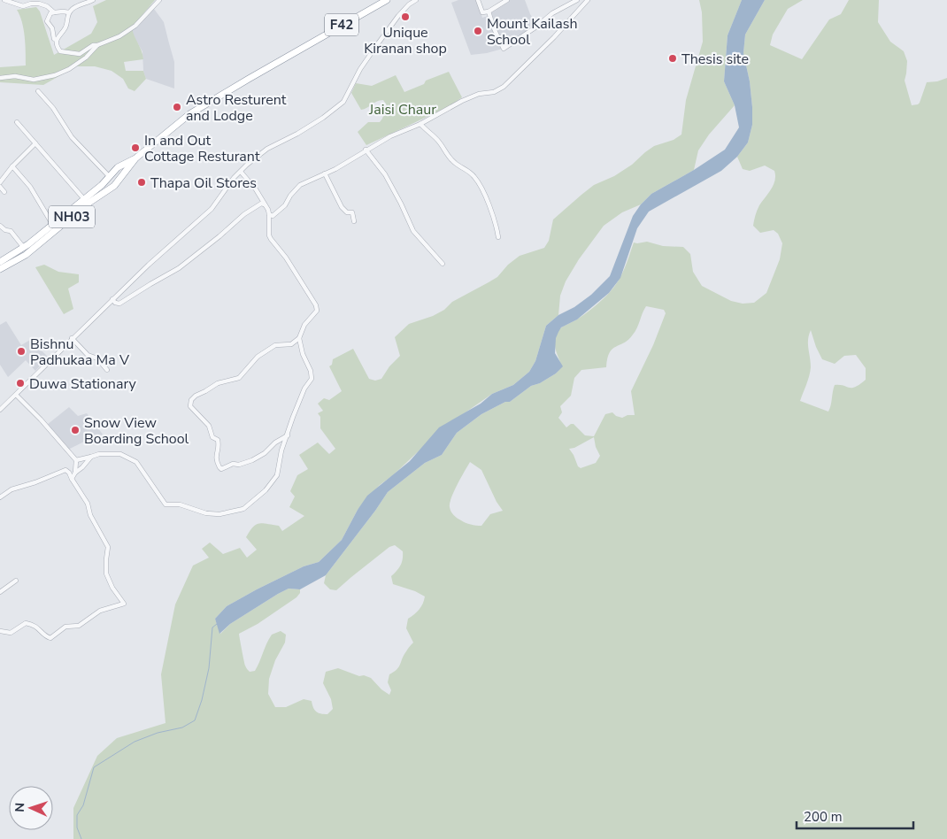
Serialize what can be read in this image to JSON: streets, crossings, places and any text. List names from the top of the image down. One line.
{"streets":{"highway":["F42","NH03"]},"crossings":[["F42","NH03"]],"parks":["Jaisi Chaur"],"places":["Unique Kiranan shop","Mount Kailash School","Thesis site","Astro Resturent and Lodge","In and Out Cottage Resturant","Thapa Oil Stores","Bishnu Padhukaa Ma V","Duwa Stationary","Snow View Boarding School"],"scale_bar":"200 m","north":"left"}
